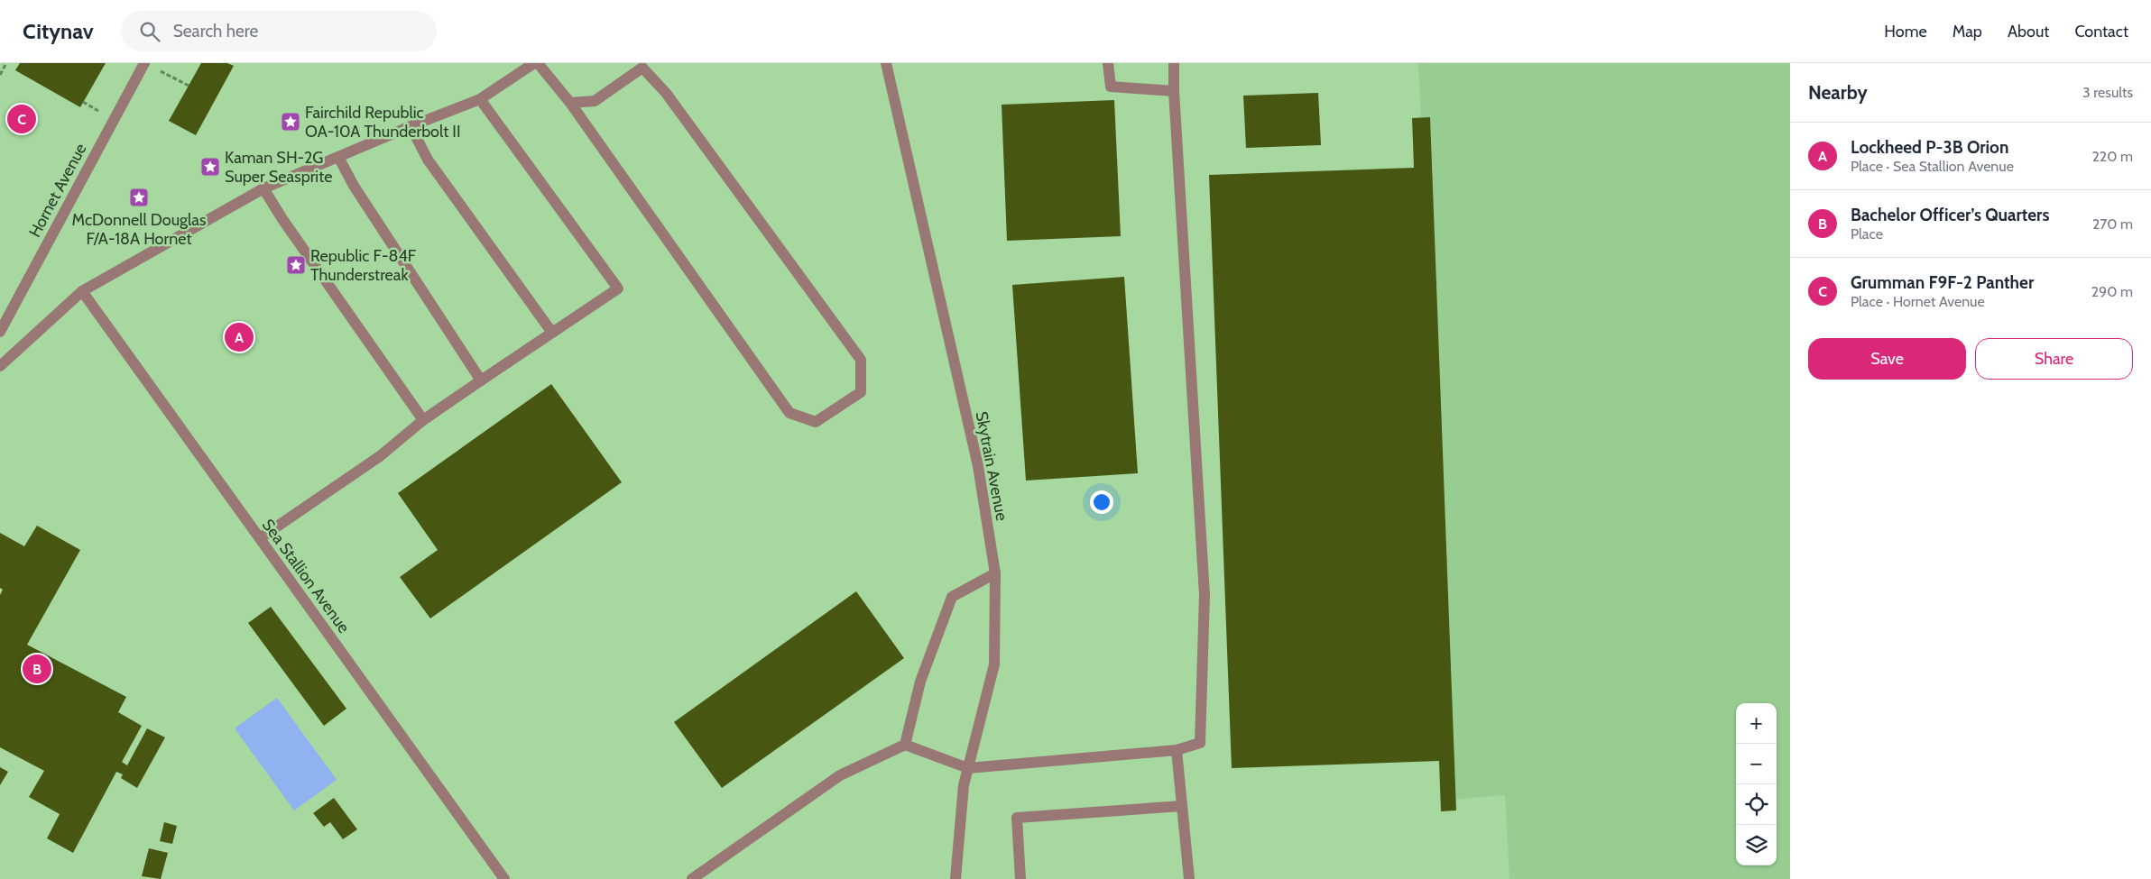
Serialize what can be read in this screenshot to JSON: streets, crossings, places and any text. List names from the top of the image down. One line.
{"streets":{"street":["Hornet Avenue","Skytrain Avenue","Sea Stallion Avenue"]},"places":{"place":["Fairchild Republic OA-10A Thunderbolt II","Kaman SH-2G Super Seasprite","McDonnell Douglas F/A-18A Hornet","Republic F-84F Thunderstreak"]},"page":{"header":"Citynav","search":"Search here","nav":["Home","Map","About","Contact"],"heading":["Nearby","3 results"],"pins":["C","A","B"],"list":[{"mark":"A","name":"Lockheed P-3B Orion","note":"Place · Sea Stallion Avenue","value":"220 m"},{"mark":"B","name":"Bachelor Officer’s Quarters","note":"Place","value":"270 m"},{"mark":"C","name":"Grumman F9F-2 Panther","note":"Place · Hornet Avenue","value":"290 m"}],"buttons":["Save","Share"],"map_buttons":["+","−"]}}
